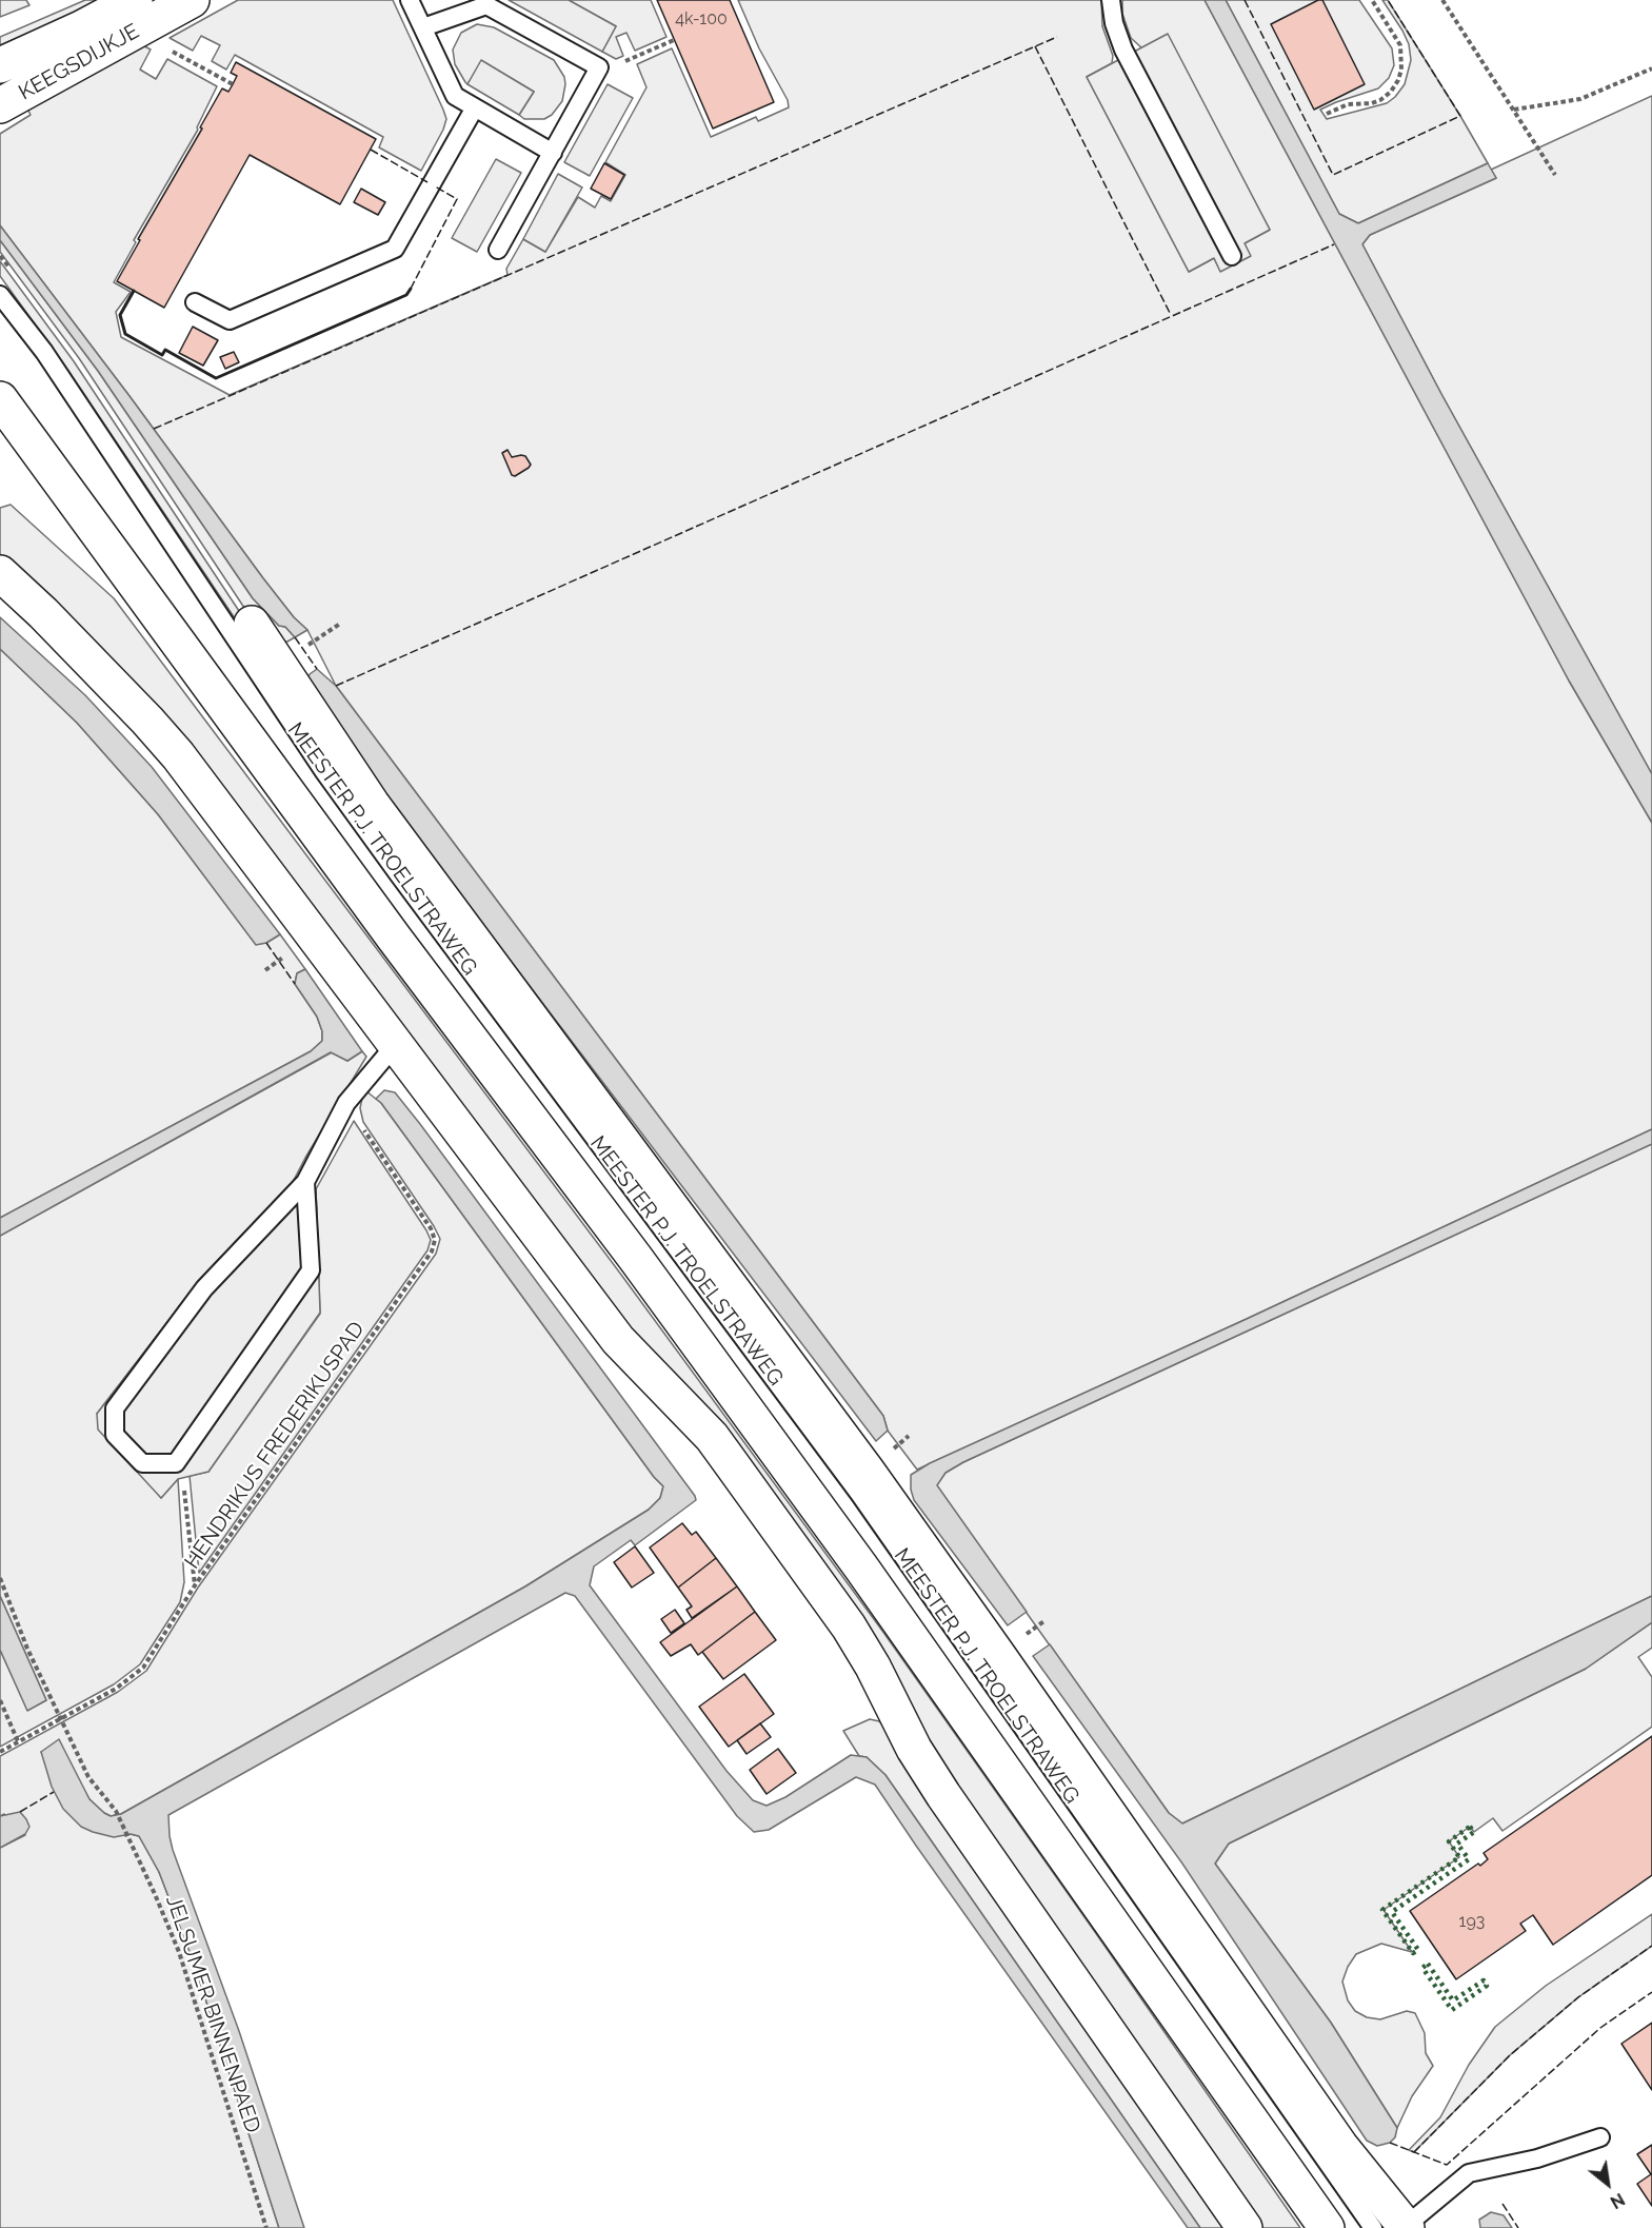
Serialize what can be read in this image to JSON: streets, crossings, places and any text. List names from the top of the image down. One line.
{"streets":{"street":["KEEGSDIJKJE","MEESTER P.J. TROELSTRAWEG"],"path":["HENDRIKUS FREDERIKUSPAD","JELSUMER BINNENPAED"]},"crossings":[["HENDRIKUS FREDERIKUSPAD","JELSUMER BINNENPAED"]],"house_numbers":["4k-100","193"],"north":"bottom right"}
